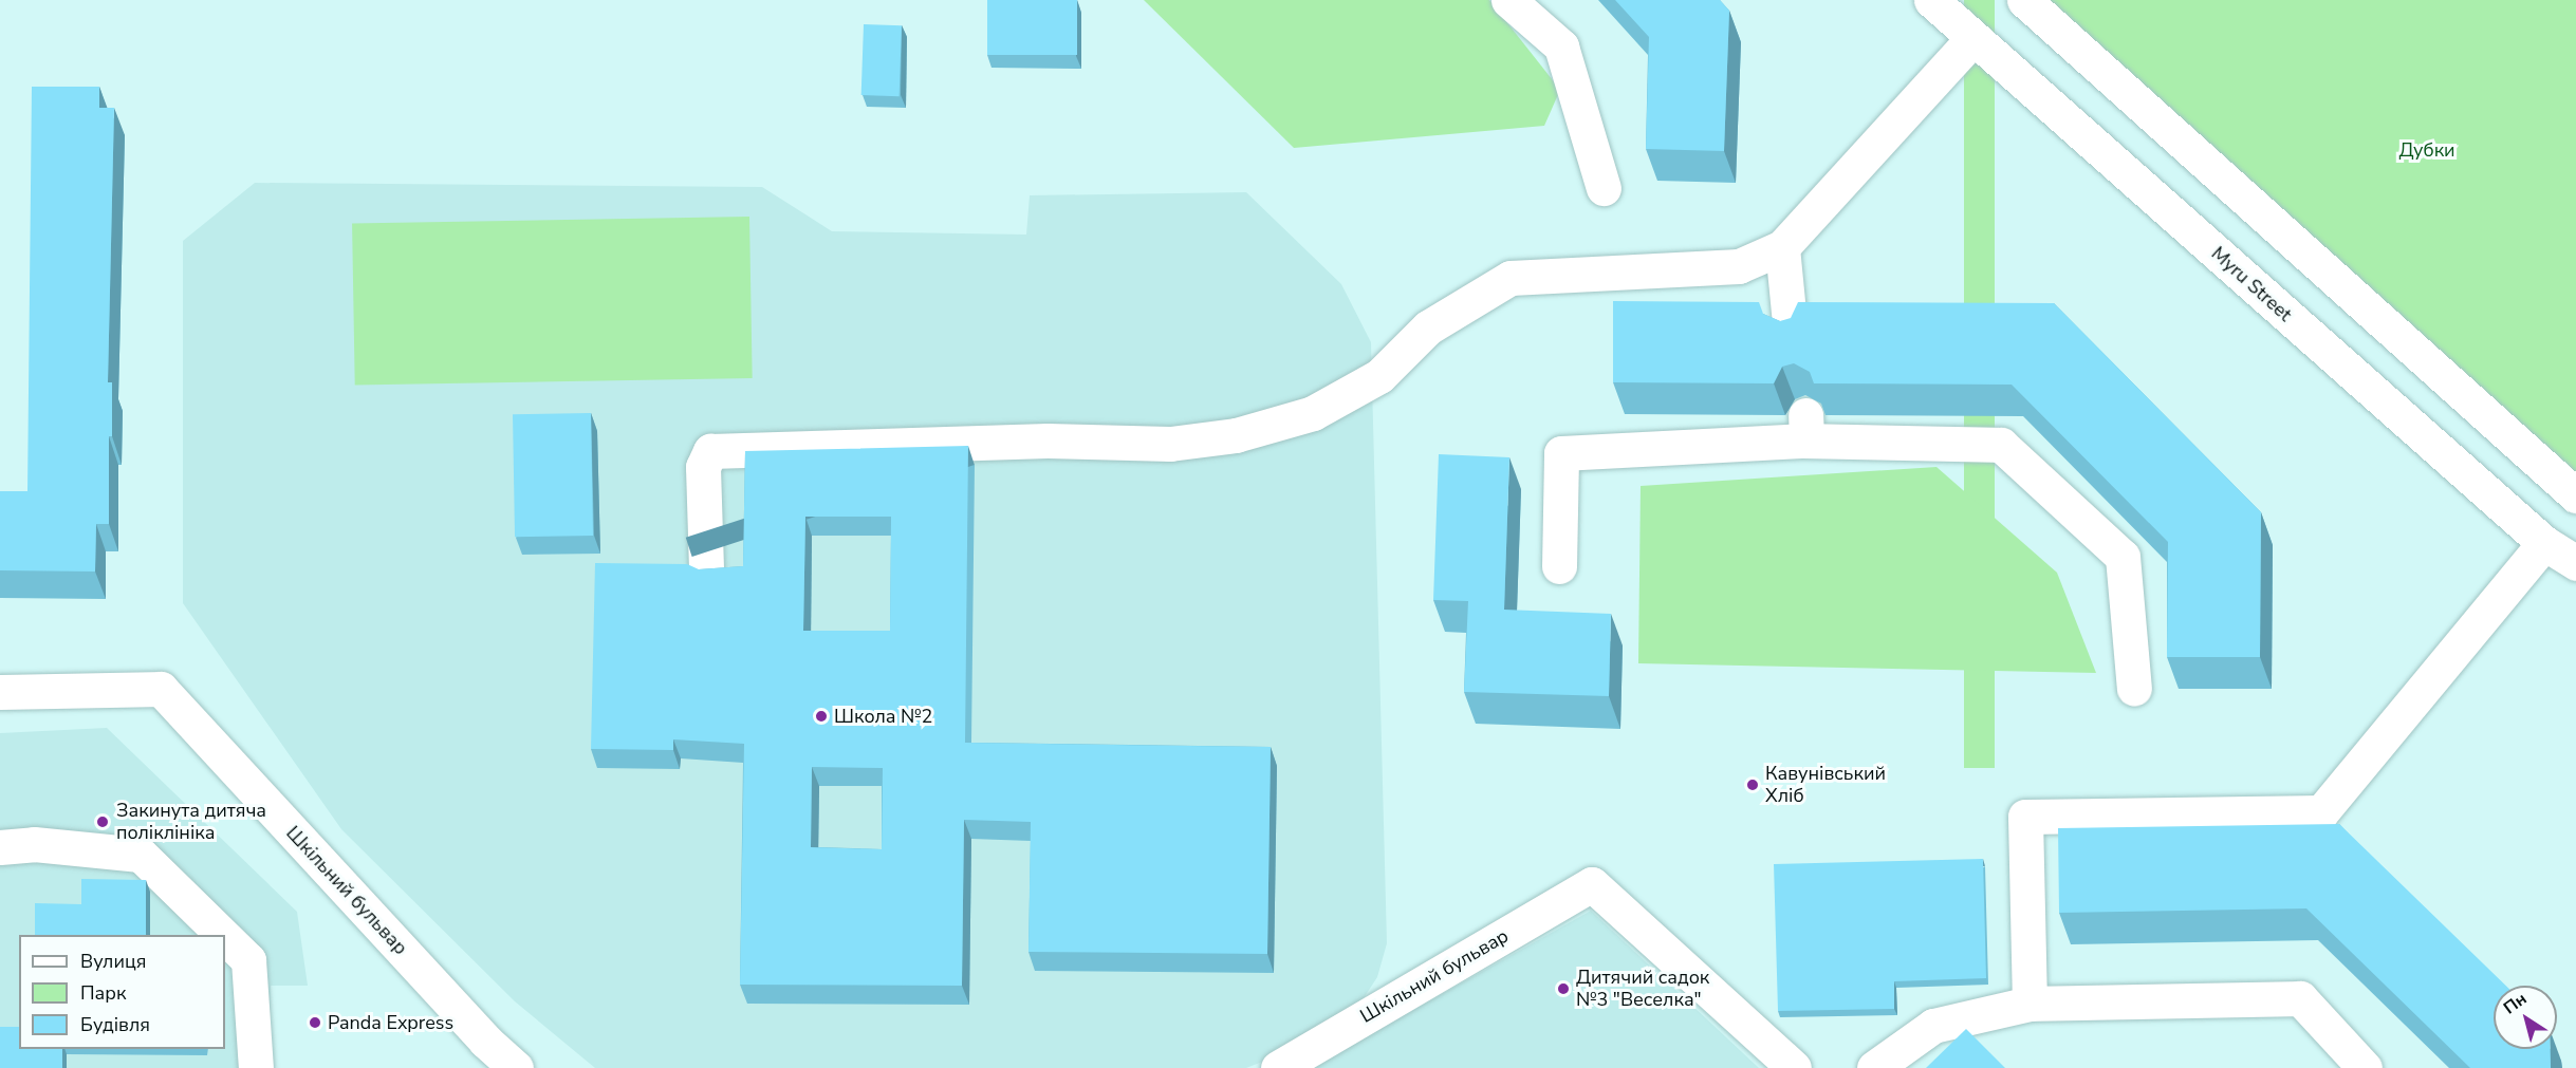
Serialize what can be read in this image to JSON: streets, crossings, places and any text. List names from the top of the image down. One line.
{"streets":{"street":["Myru Street","Шкільний бульвар"]},"parks":["Дубки"],"places":["Школа №2","Кавунівський Хліб","Закинута дитяча поліклініка","Дитячий садок №3 \"Веселка\"","Panda Express"],"legend":["Вулиця","Парк","Будівля"],"north":"top left"}
